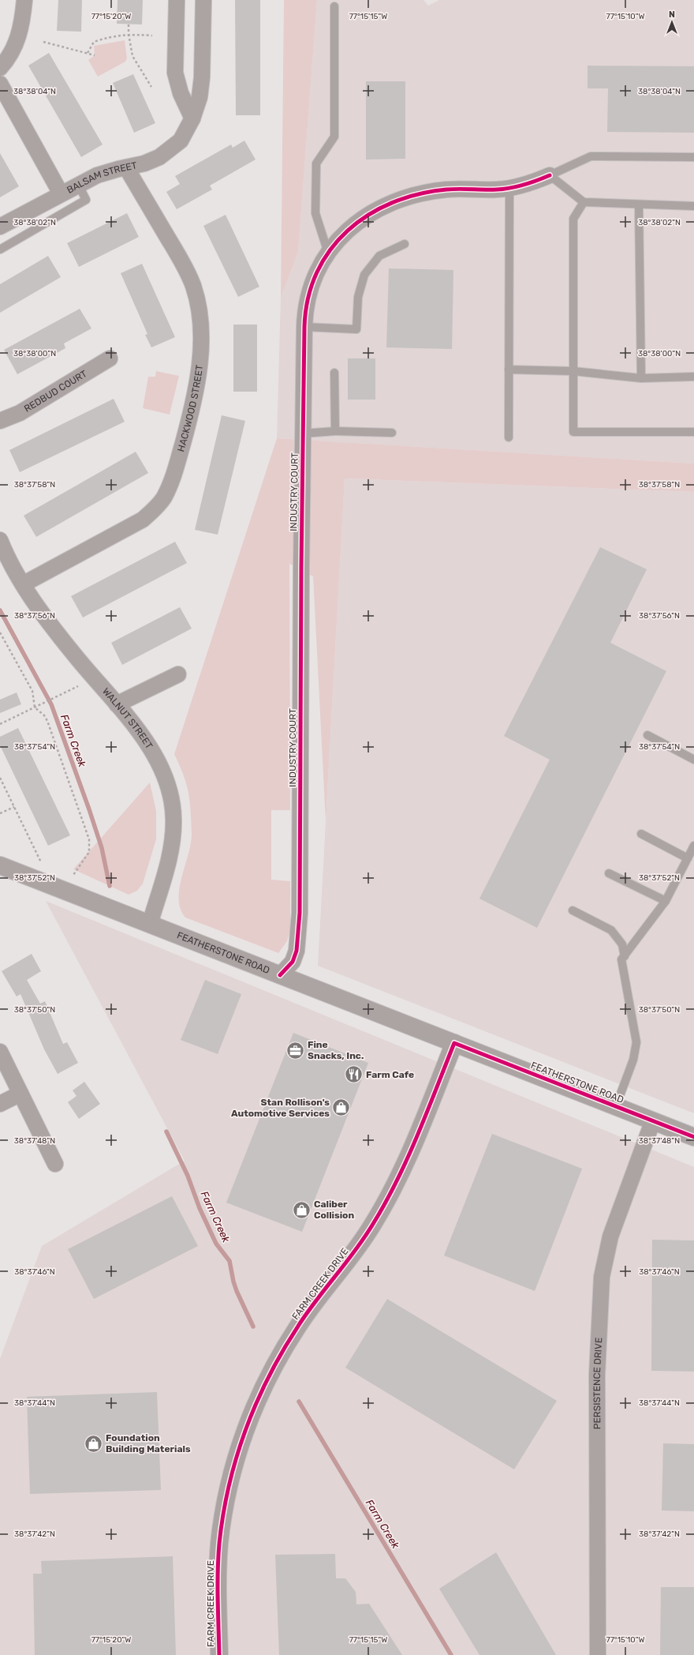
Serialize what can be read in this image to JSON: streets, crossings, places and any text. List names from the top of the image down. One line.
{"streets":{"street":["BALSAM STREET","REDBUD COURT","HACKWOOD STREET","INDUSTRY COURT","WALNUT STREET","FEATHERSTONE ROAD","FARM CREEK DRIVE","PERSISTENCE DRIVE"]},"crossings":[["BALSAM STREET","HACKWOOD STREET"],["HACKWOOD STREET","WALNUT STREET"],["INDUSTRY COURT","FEATHERSTONE ROAD"],["WALNUT STREET","FEATHERSTONE ROAD"],["FEATHERSTONE ROAD","FARM CREEK DRIVE"],["FEATHERSTONE ROAD","PERSISTENCE DRIVE"]],"water":["Farm Creek"],"places":{"office":["Fine Snacks, Inc."],"restaurant":["Farm Cafe"],"shop":["Stan Rollison's Automotive Services","Caliber Collision","Foundation Building Materials"]},"north":"top","coordinates":["77°15'20\"W","77°15'15\"W","77°15'10\"W","38°38'04\"N","38°38'02\"N","38°38'00\"N","38°37'58\"N","38°37'56\"N","38°37'54\"N","38°37'52\"N","38°37'50\"N","38°37'48\"N","38°37'46\"N","38°37'44\"N","38°37'42\"N"]}
